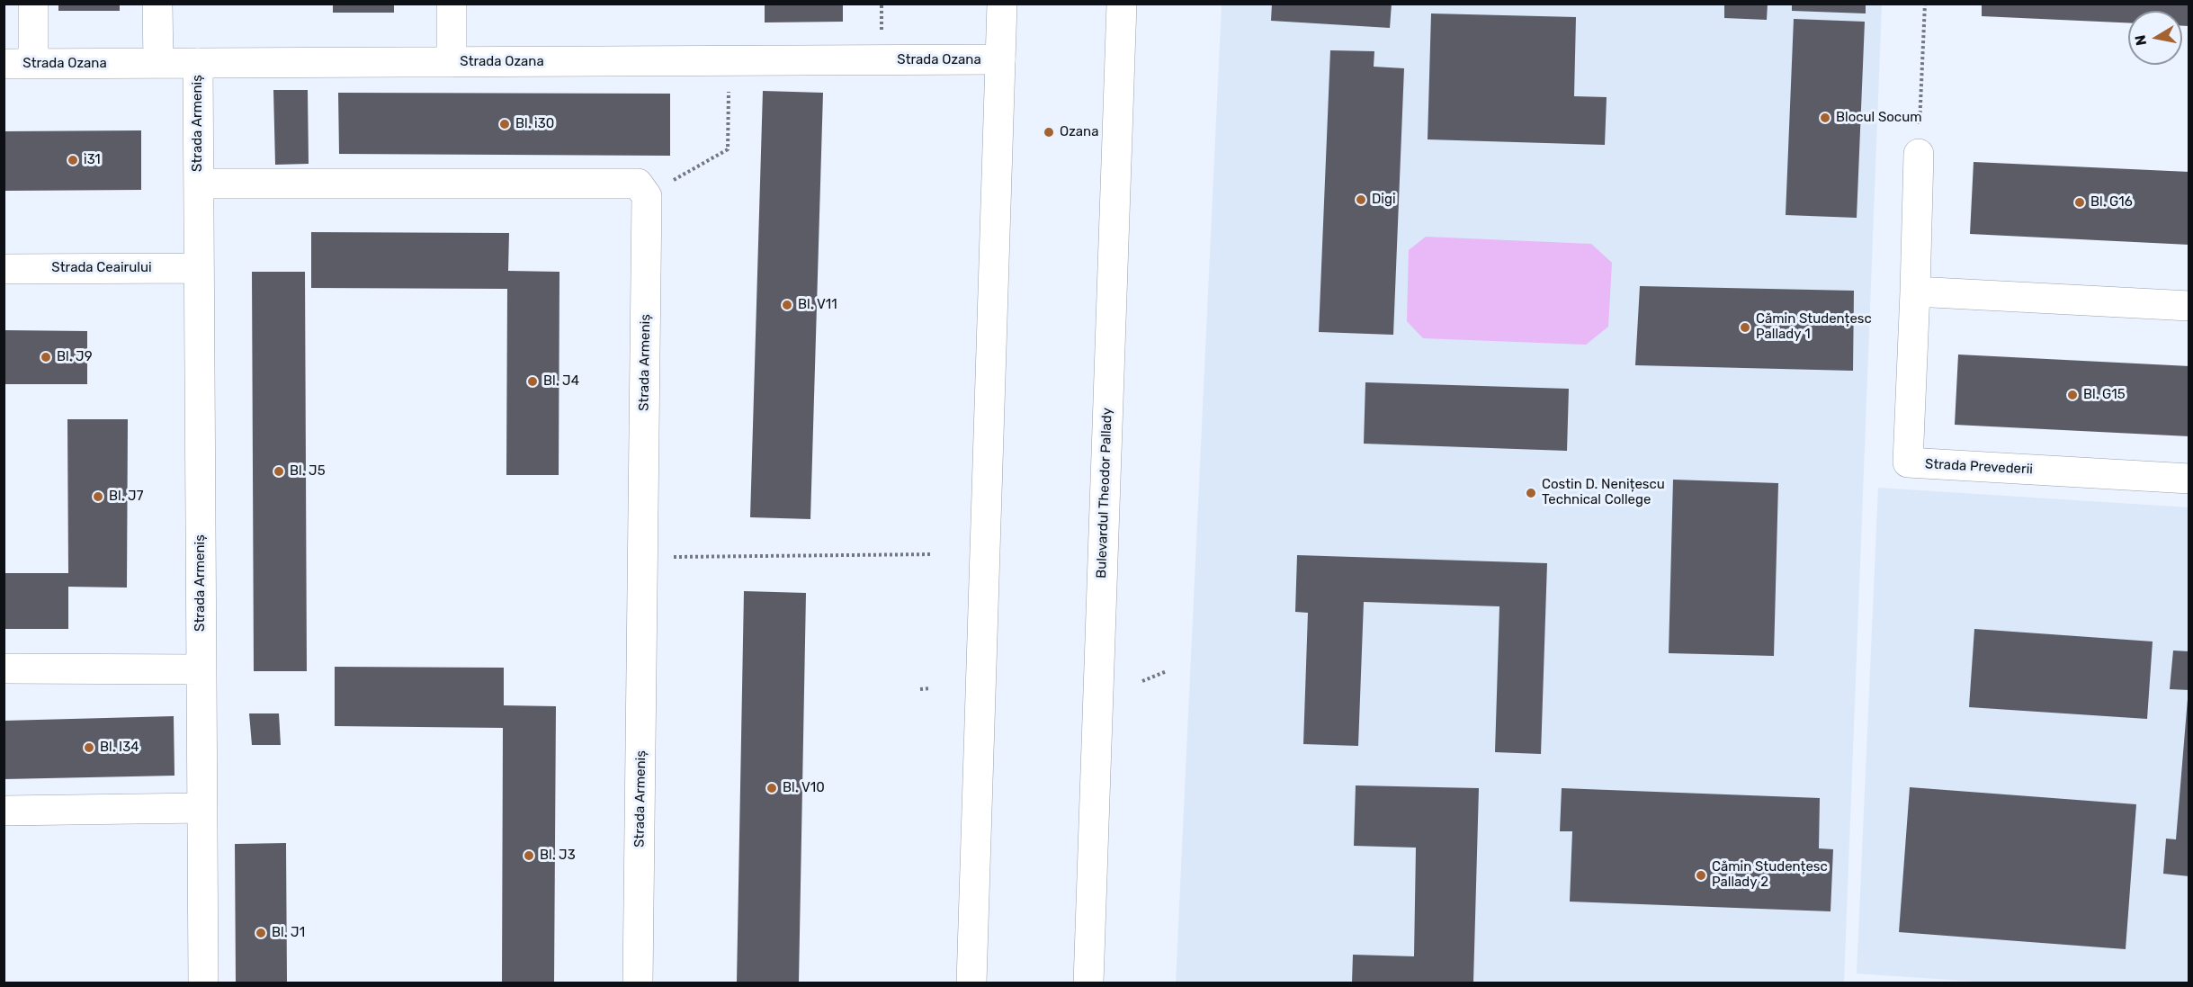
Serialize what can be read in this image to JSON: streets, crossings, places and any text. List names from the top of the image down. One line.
{"streets":{"street":["Strada Ozana","Strada Armeniș","Strada Ceairului","Strada Prevederii","Bulevardul Theodor Pallady"]},"crossings":[["Strada Ozana","Strada Armeniș"],["Strada Armeniș","Strada Ceairului"]],"places":["Blocul Socum","Bl. i30","Ozana","i31","Digi","Bl. G16","Bl. V11","Cămin Studențesc Pallady 1","Bl. J9","Bl. J4","Bl. G15","Bl. J5","Costin D. Nenițescu Technical College","Bl. J7","Bl. I34","Bl. V10","Bl. J3","Cămin Studențesc Pallady 2","Bl. J1"],"north":"left"}
